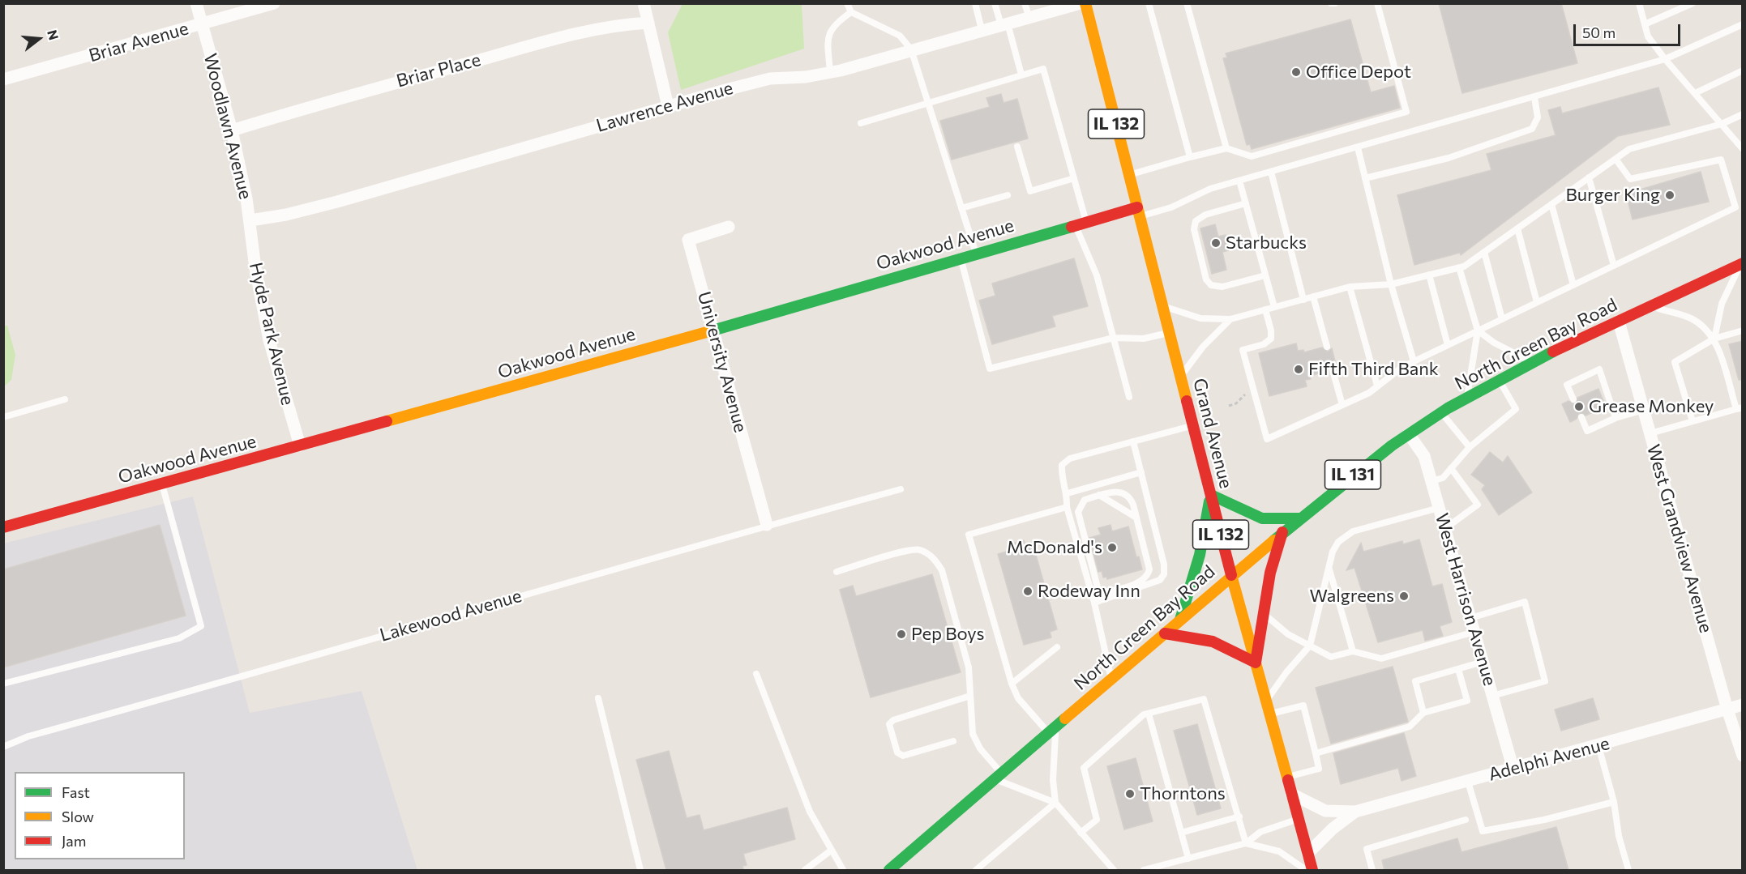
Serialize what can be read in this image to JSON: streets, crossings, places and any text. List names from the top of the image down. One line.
{"streets":{"main road":["IL 132","Oakwood Avenue","North Green Bay Road","Grand Avenue","IL 131"],"street":["Briar Avenue","Briar Place","Lawrence Avenue","Woodlawn Avenue","Hyde Park Avenue","University Avenue","West Grandview Avenue","West Harrison Avenue","Adelphi Avenue"],"lane":["Lakewood Avenue"]},"crossings":[["Briar Avenue","Woodlawn Avenue"],["Briar Place","Woodlawn Avenue"],["Lawrence Avenue","Woodlawn Avenue"],["Lawrence Avenue","Hyde Park Avenue"],["Woodlawn Avenue","Hyde Park Avenue"],["Oakwood Avenue","Hyde Park Avenue"],["Oakwood Avenue","University Avenue"],["Oakwood Avenue","Grand Avenue"],["North Green Bay Road","Grand Avenue"],["North Green Bay Road","West Grandview Avenue"],["North Green Bay Road","West Harrison Avenue"],["University Avenue","Lakewood Avenue"],["Grand Avenue","Adelphi Avenue"],["West Grandview Avenue","Adelphi Avenue"],["West Harrison Avenue","Adelphi Avenue"]],"places":["Office Depot","Burger King","Starbucks","Fifth Third Bank","Grease Monkey","McDonald's","Rodeway Inn","Walgreens","Pep Boys","Thorntons"],"legend":["Fast","Slow","Jam"],"scale_bar":"50 m","north":"right"}
